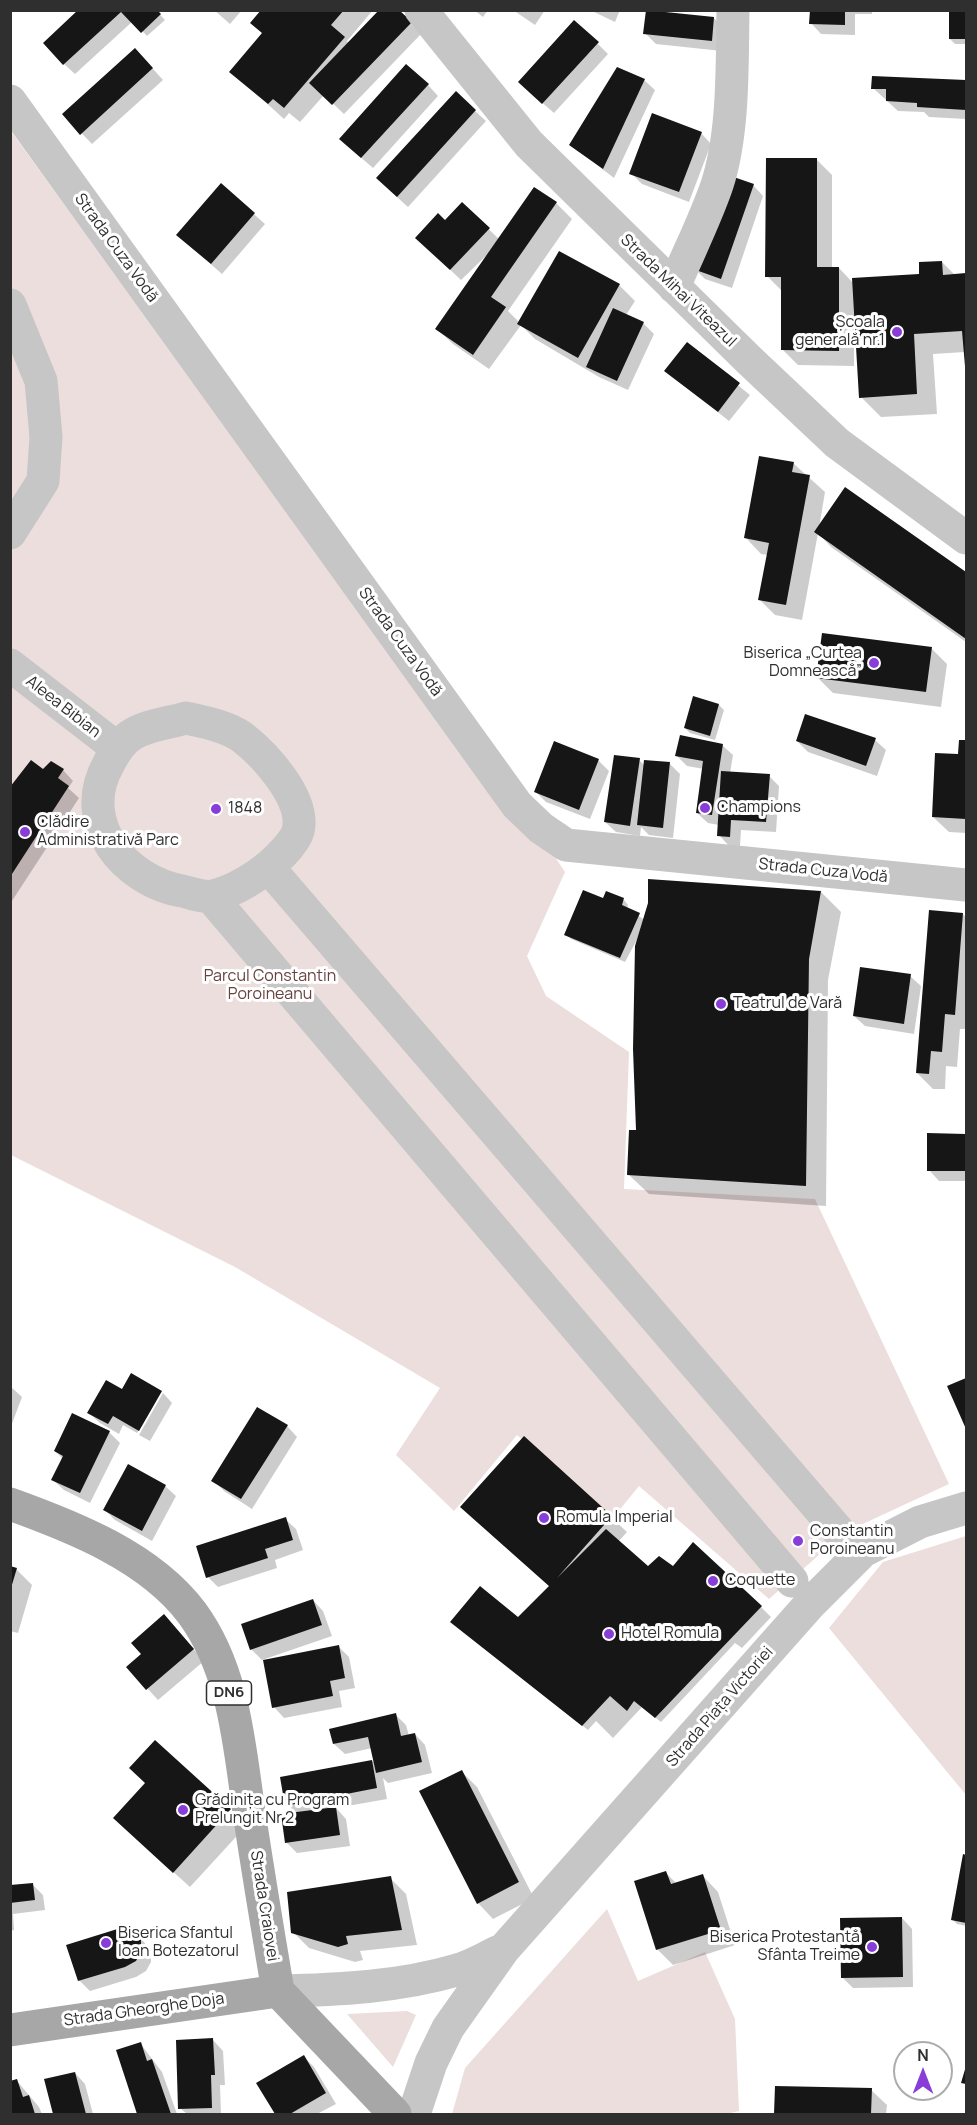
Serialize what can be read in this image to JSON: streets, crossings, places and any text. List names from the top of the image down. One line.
{"streets":{"main road":["DN6","Strada Craiovei","Strada Gheorghe Doja"],"street":["Strada Cuza Vodă","Strada Mihai Viteazul","Aleea Bibian","Strada Piața Victoriei"]},"crossings":[["Strada Piața Victoriei","Strada Craiovei"],["Strada Piața Victoriei","Strada Gheorghe Doja"],["Strada Craiovei","Strada Gheorghe Doja"]],"parks":["Parcul Constantin Poroineanu"],"places":["Școala generală nr.1","Biserica „Curtea Domnească”","Champions","1848","Clădire Administrativă Parc","Teatrul de Vară","Romula Imperial","Constantin Poroineanu","Coquette","Hotel Romula","Grădinița cu Program Prelungit Nr 2","Biserica Sfantul Ioan Botezatorul","Biserica Protestantă Sfânta Treime"],"north":"top"}
